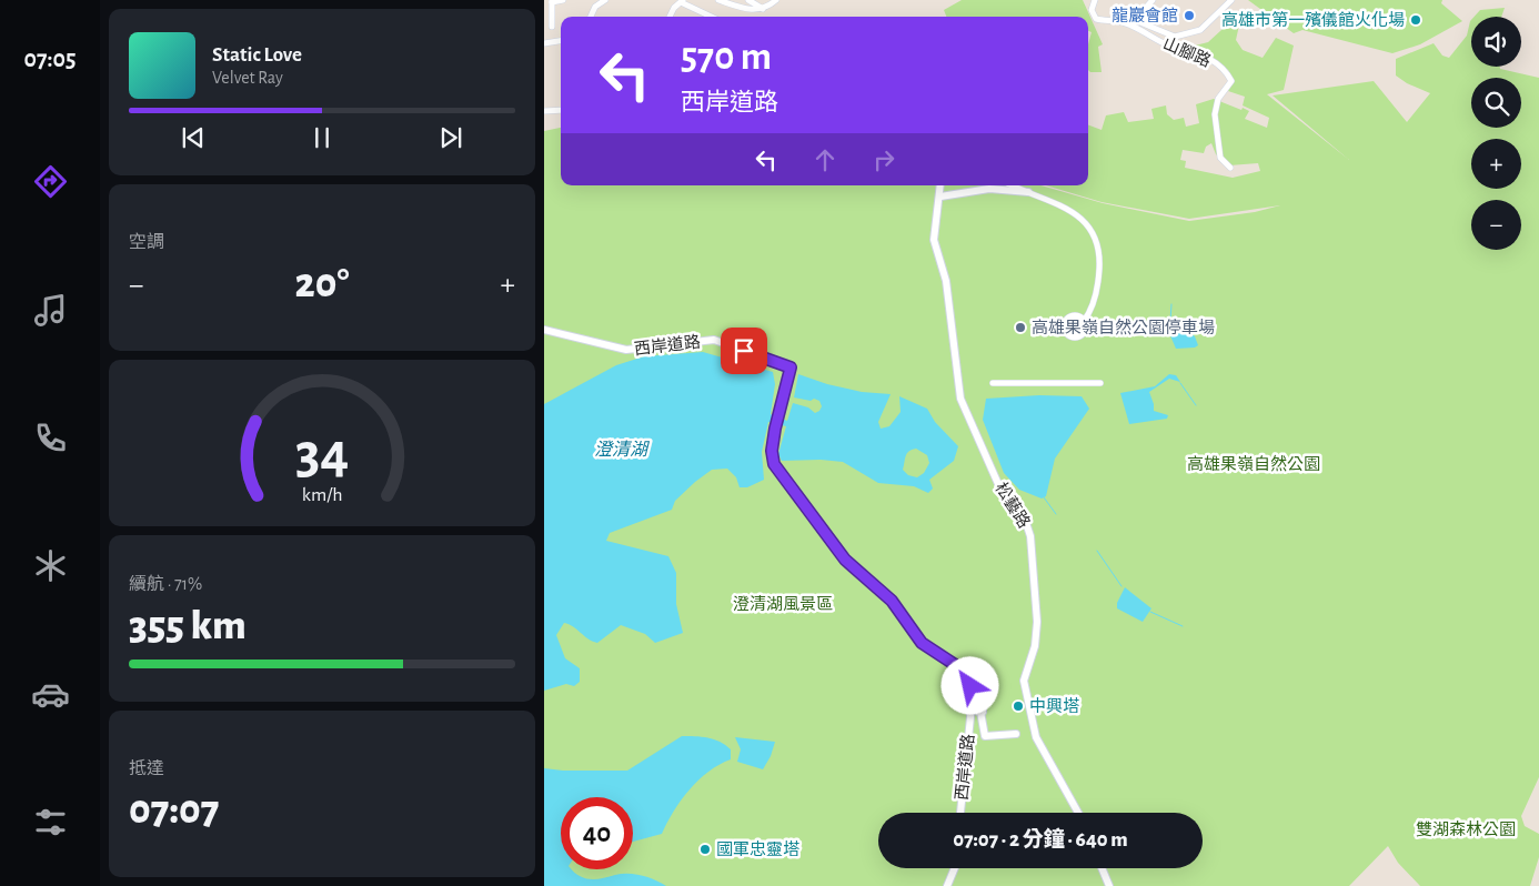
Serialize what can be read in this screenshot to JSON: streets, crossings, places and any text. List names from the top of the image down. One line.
{"streets":{"street":["山腳路","西岸道路","松藝路"]},"water":["澄清湖"],"parks":["高雄果嶺自然公園","澄清湖風景區","雙湖森林公園"],"places":["龍巖會館","高雄市第一殯儀館火化場","高雄果嶺自然公園停車場","中興塔","國軍忠靈塔"],"page":{"tabs":"07:05","map_buttons":["+","−"],"turn":["570 m","西岸道路"],"song":["Static Love","Velvet Ray"],"tile":["空調",["續航 · 71%","355 km"],["抵達","07:07"]],"heat":["−","20°","+"],"limit":"40","trip":"07:07 · 2 分鐘 · 640 m","gauge":["34","km/h"]}}
